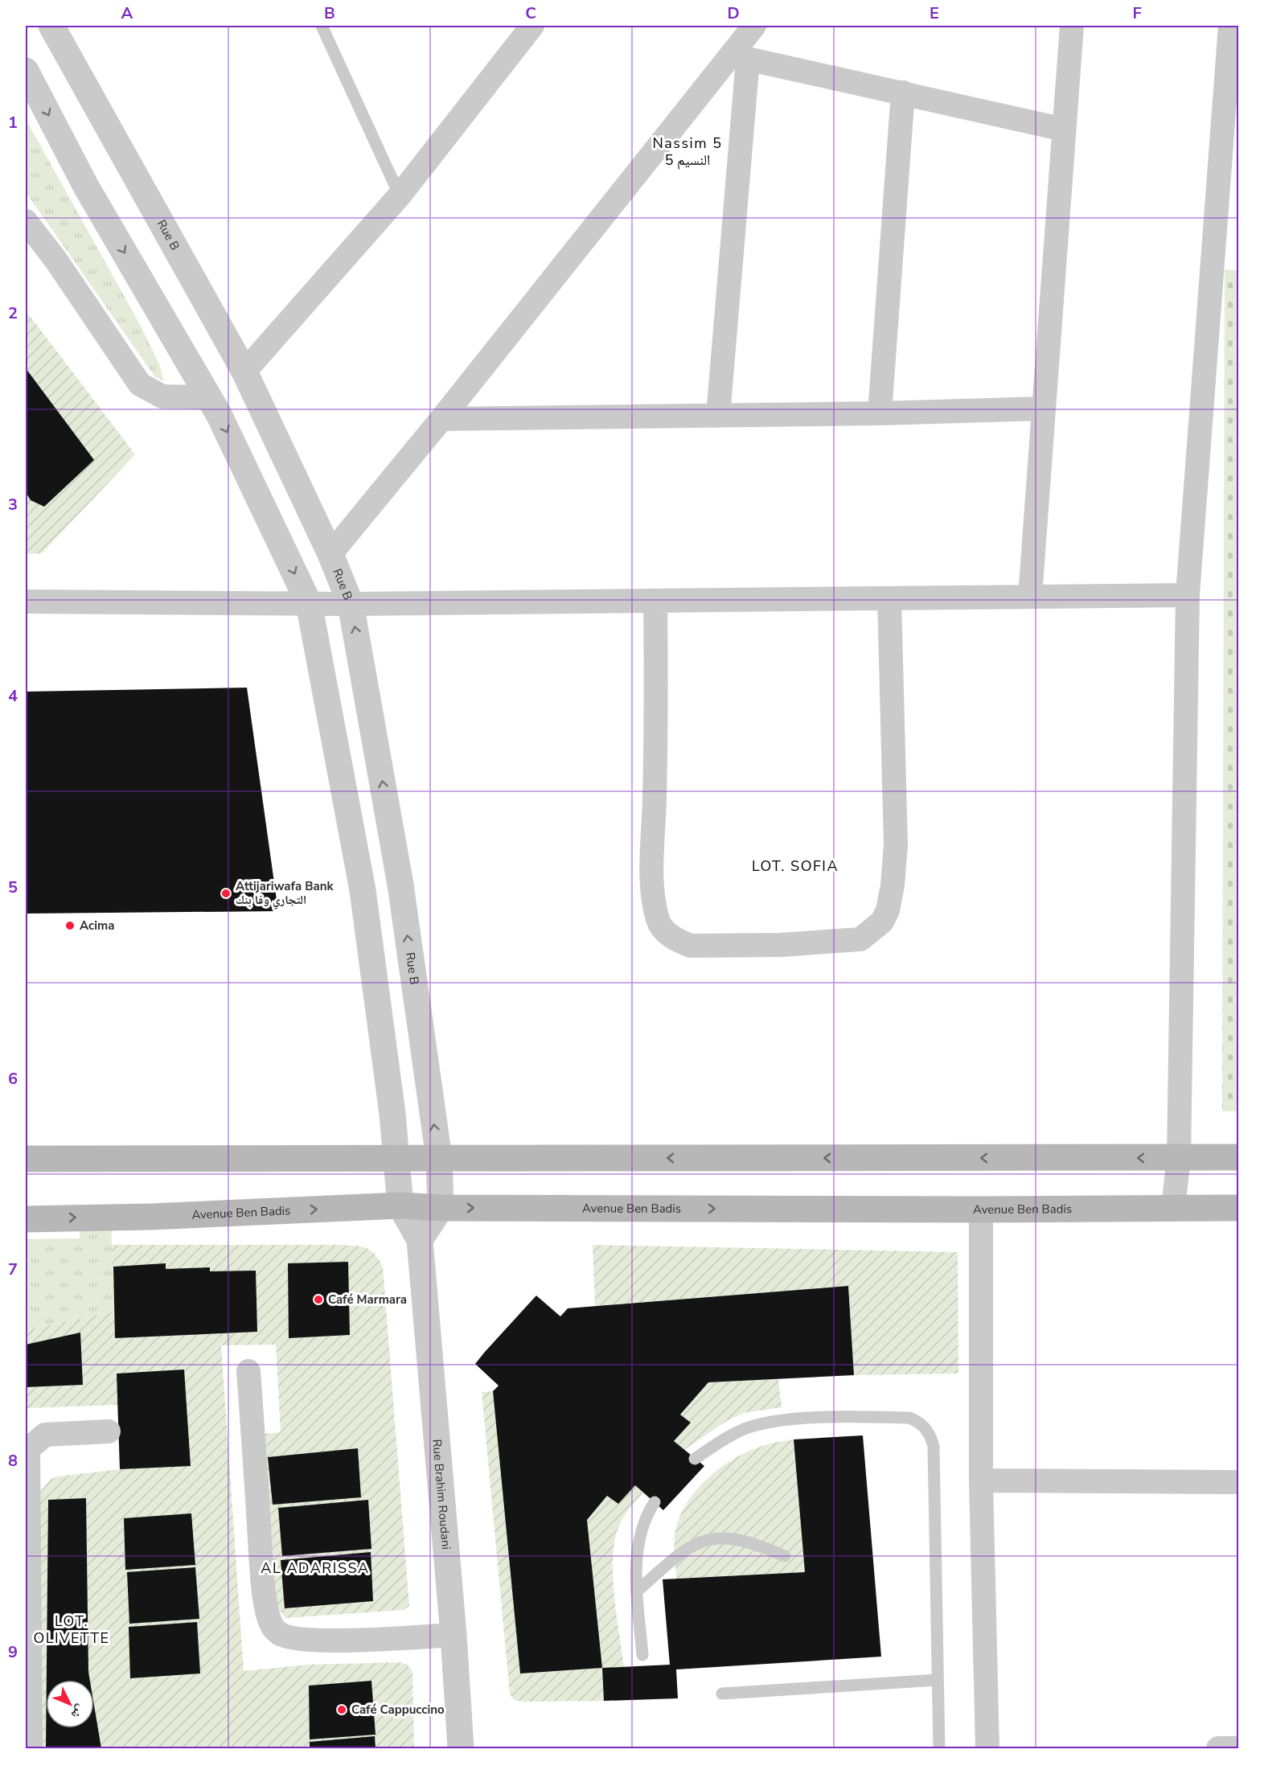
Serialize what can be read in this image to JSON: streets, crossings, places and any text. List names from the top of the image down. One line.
{"streets":{"main road":["Avenue Ben Badis"],"street":["Rue B","Rue Brahim Roudani"]},"crossings":[["Rue B","Avenue Ben Badis"]],"districts":["Nassim 5 النسيم 5","LOT. SOFIA","AL ADARISSA","LOT. OLIVETTE"],"places":["Attijariwafa Bank التجاري وفا بنك","Acima","Café Marmara","Café Cappuccino"],"north":"bottom right","grid":{"columns":["A","B","C","D","E","F"],"rows":["1","2","3","4","5","6","7","8","9"]}}
